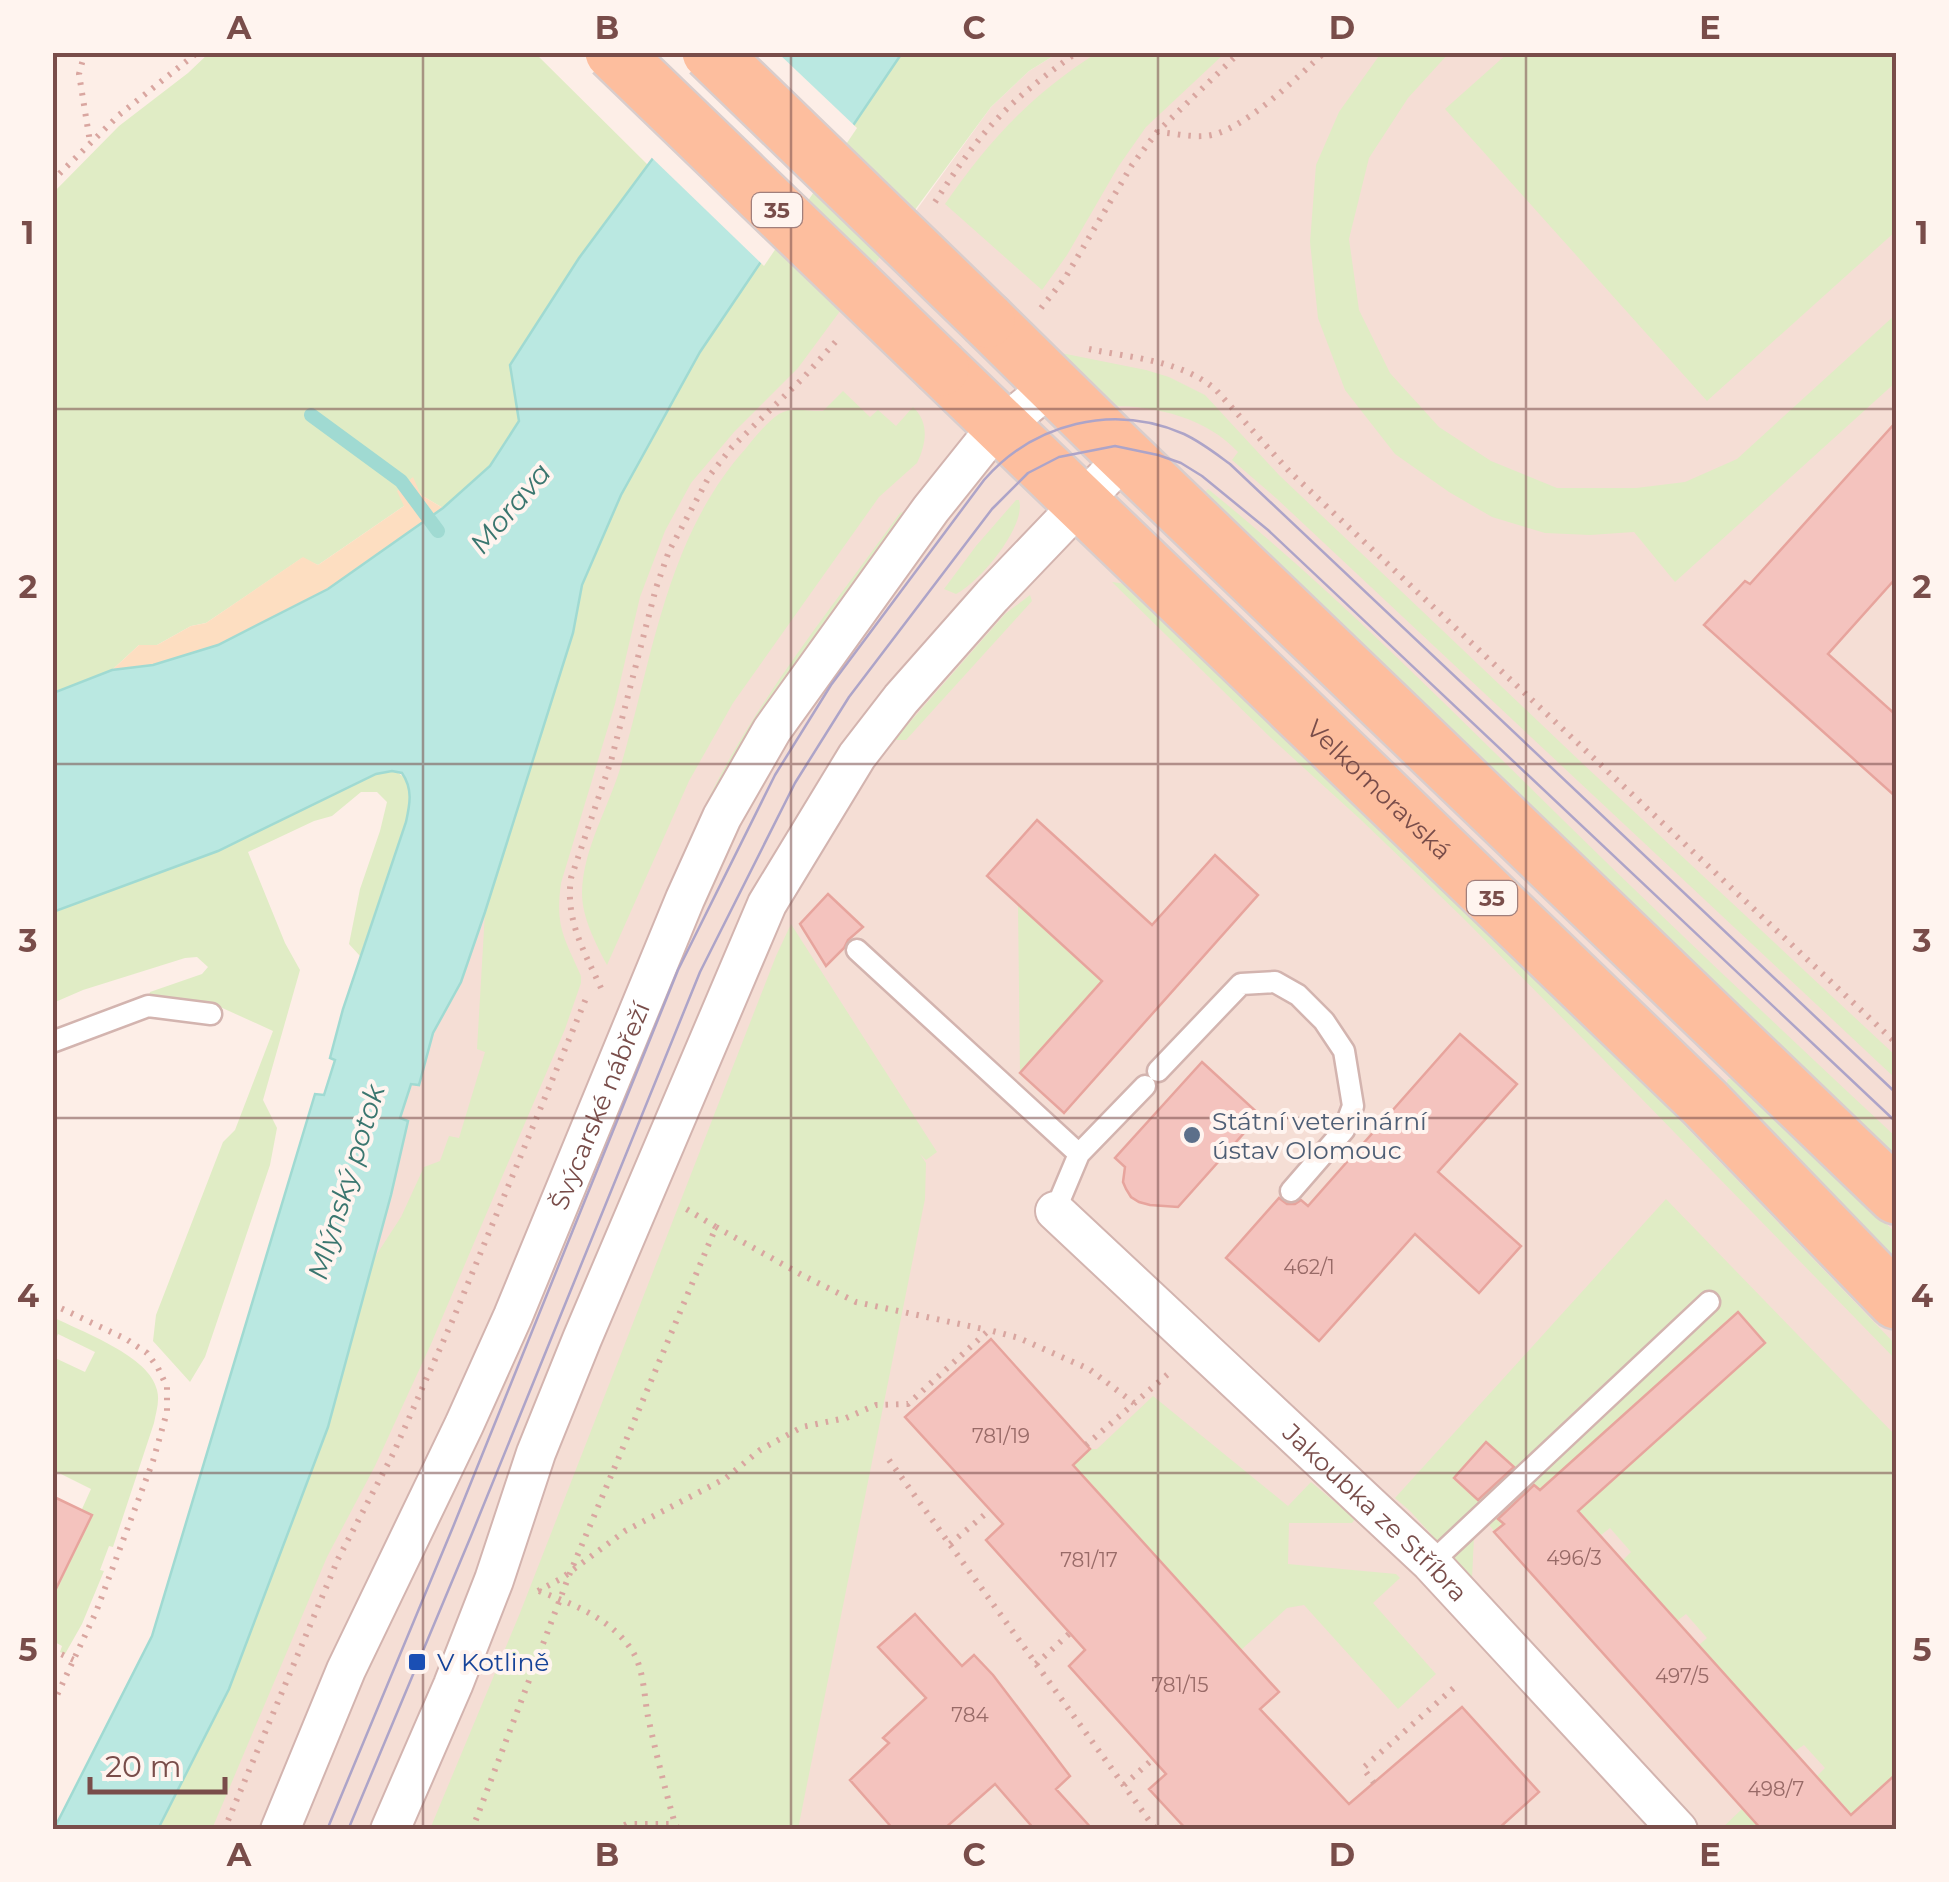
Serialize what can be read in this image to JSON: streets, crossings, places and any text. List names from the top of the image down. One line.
{"streets":{"main road":["35","Velkomoravská"],"street":["Švýcarské nábřeží","Jakoubka ze Stříbra"]},"crossings":[["35","Švýcarské nábřeží"],["Velkomoravská","Švýcarské nábřeží"]],"water":["Morava","Mlýnský potok"],"places":{"other":["Státní veterinární ústav Olomouc"],"transit":["V Kotlině"]},"house_numbers":["462/1","781/19","496/3","781/17","497/5","781/15","784","498/7"],"scale_bar":"20 m","grid":{"columns":["A","B","C","D","E"],"rows":["1","2","3","4","5"]}}
